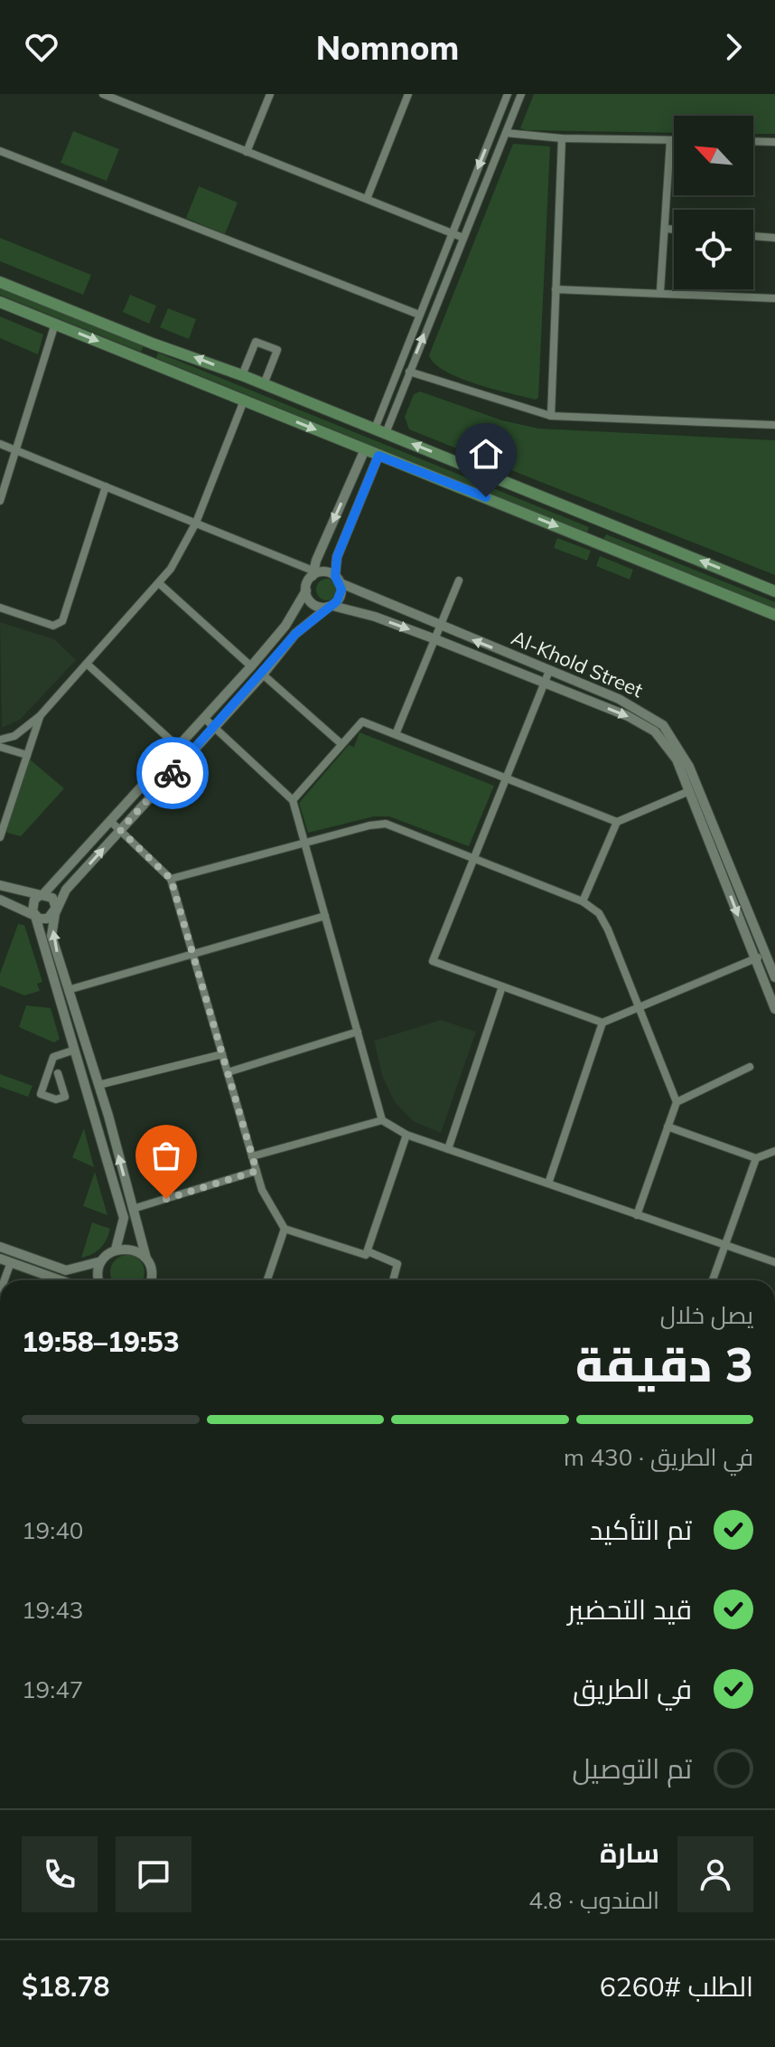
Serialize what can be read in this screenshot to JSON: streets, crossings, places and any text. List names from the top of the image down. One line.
{"streets":{"street":["Al-Khold Street"]},"north":"top left","page":{"header":"Nomnom","heading":["3 دقيقة","يصل خلال","19:53–19:58"],"panel":["سارة","المندوب · 4.8","الطلب #6260","$18.78"],"bar":"في الطريق · 430 m","list":[["تم التأكيد","19:40"],["قيد التحضير","19:43"],["في الطريق","19:47"],"تم التوصيل"]}}
